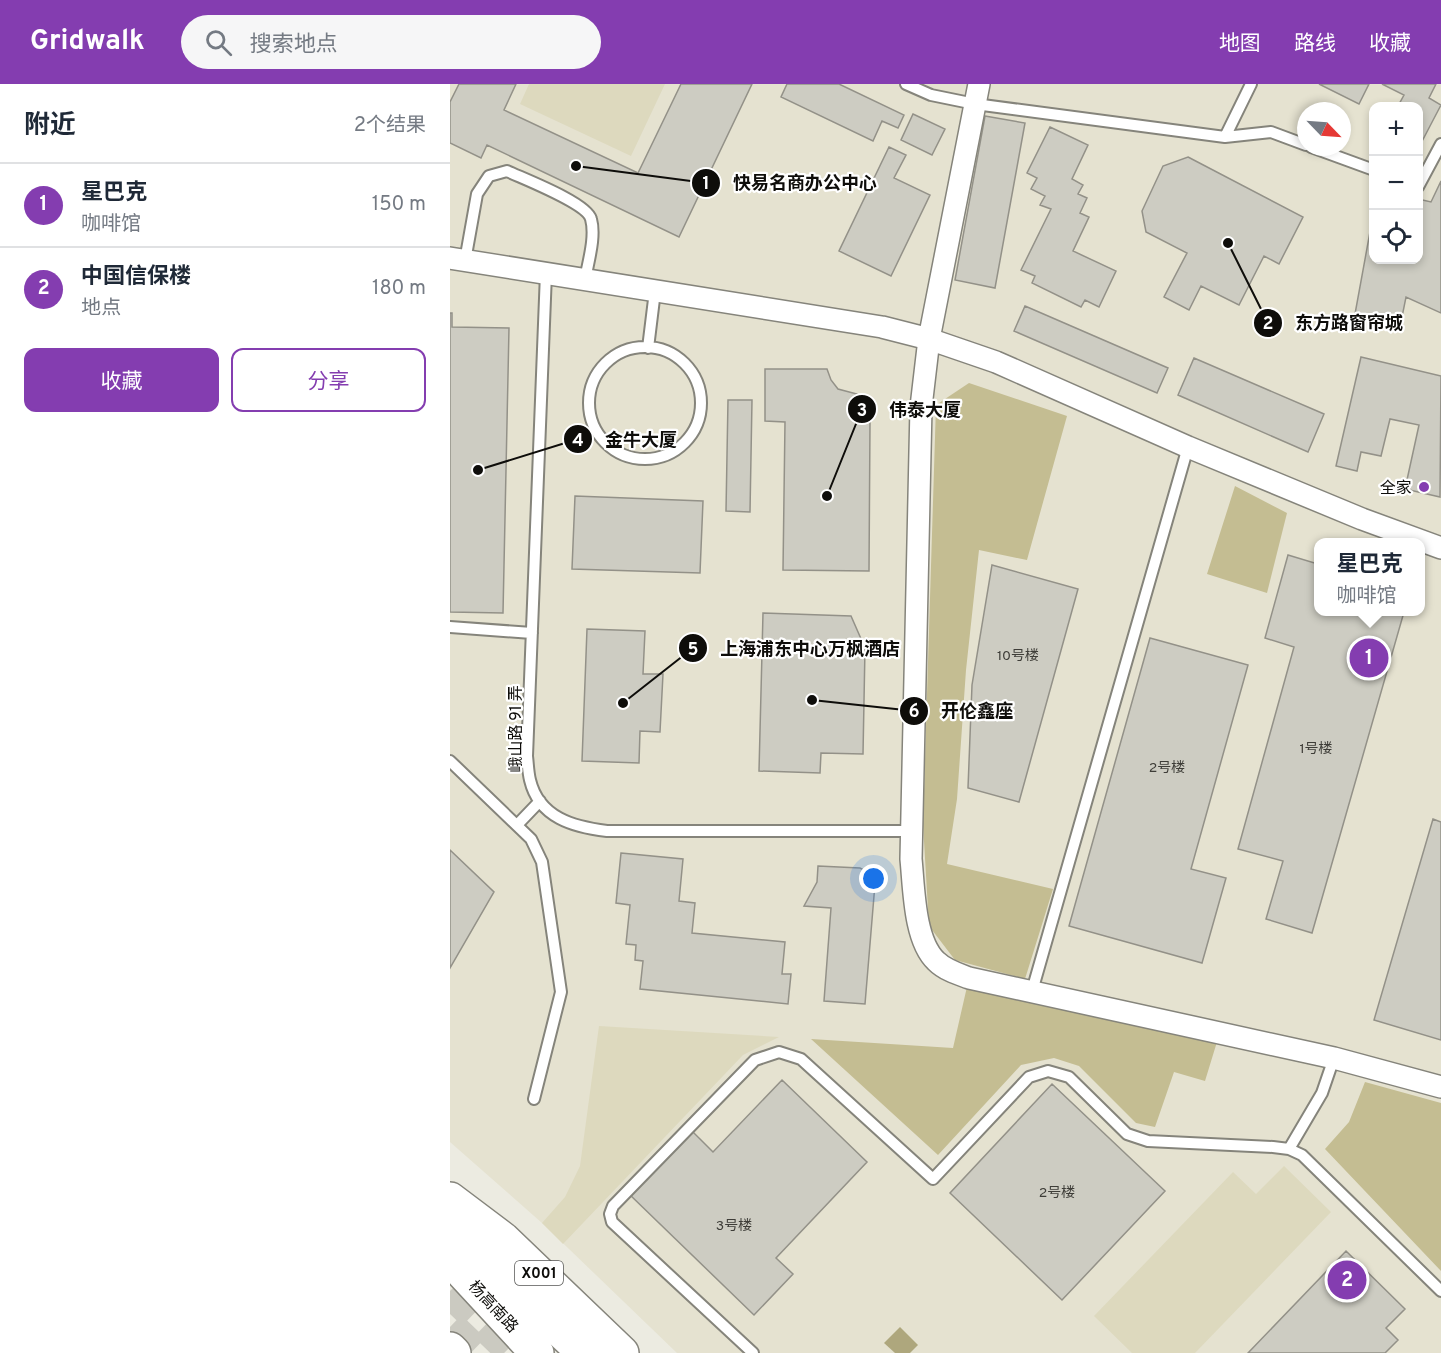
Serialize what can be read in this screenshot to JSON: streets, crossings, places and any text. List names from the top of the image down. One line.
{"streets":{"main road":["X001","杨高南路"],"lane":["峨山路 91 弄"]},"places":["快易名商办公中心","东方路窗帘城","金牛大厦","全家","伟泰大厦","开伦鑫座","上海浦东中心万枫酒店"],"house_numbers":["10号楼","1号楼","2号楼","2号楼","3号楼"],"north":"bottom right","page":{"header":"Gridwalk","search":"搜索地点","nav":["地图","路线","收藏"],"heading":["附近","2个结果"],"map_buttons":["+","−"],"list":[{"mark":"1","name":"星巴克","note":"咖啡馆","value":"150 m"},{"mark":"2","name":"中国信保楼","note":"地点","value":"180 m"}],"buttons":["收藏","分享"],"popup":["星巴克","咖啡馆"],"pins":["1","2"]}}
